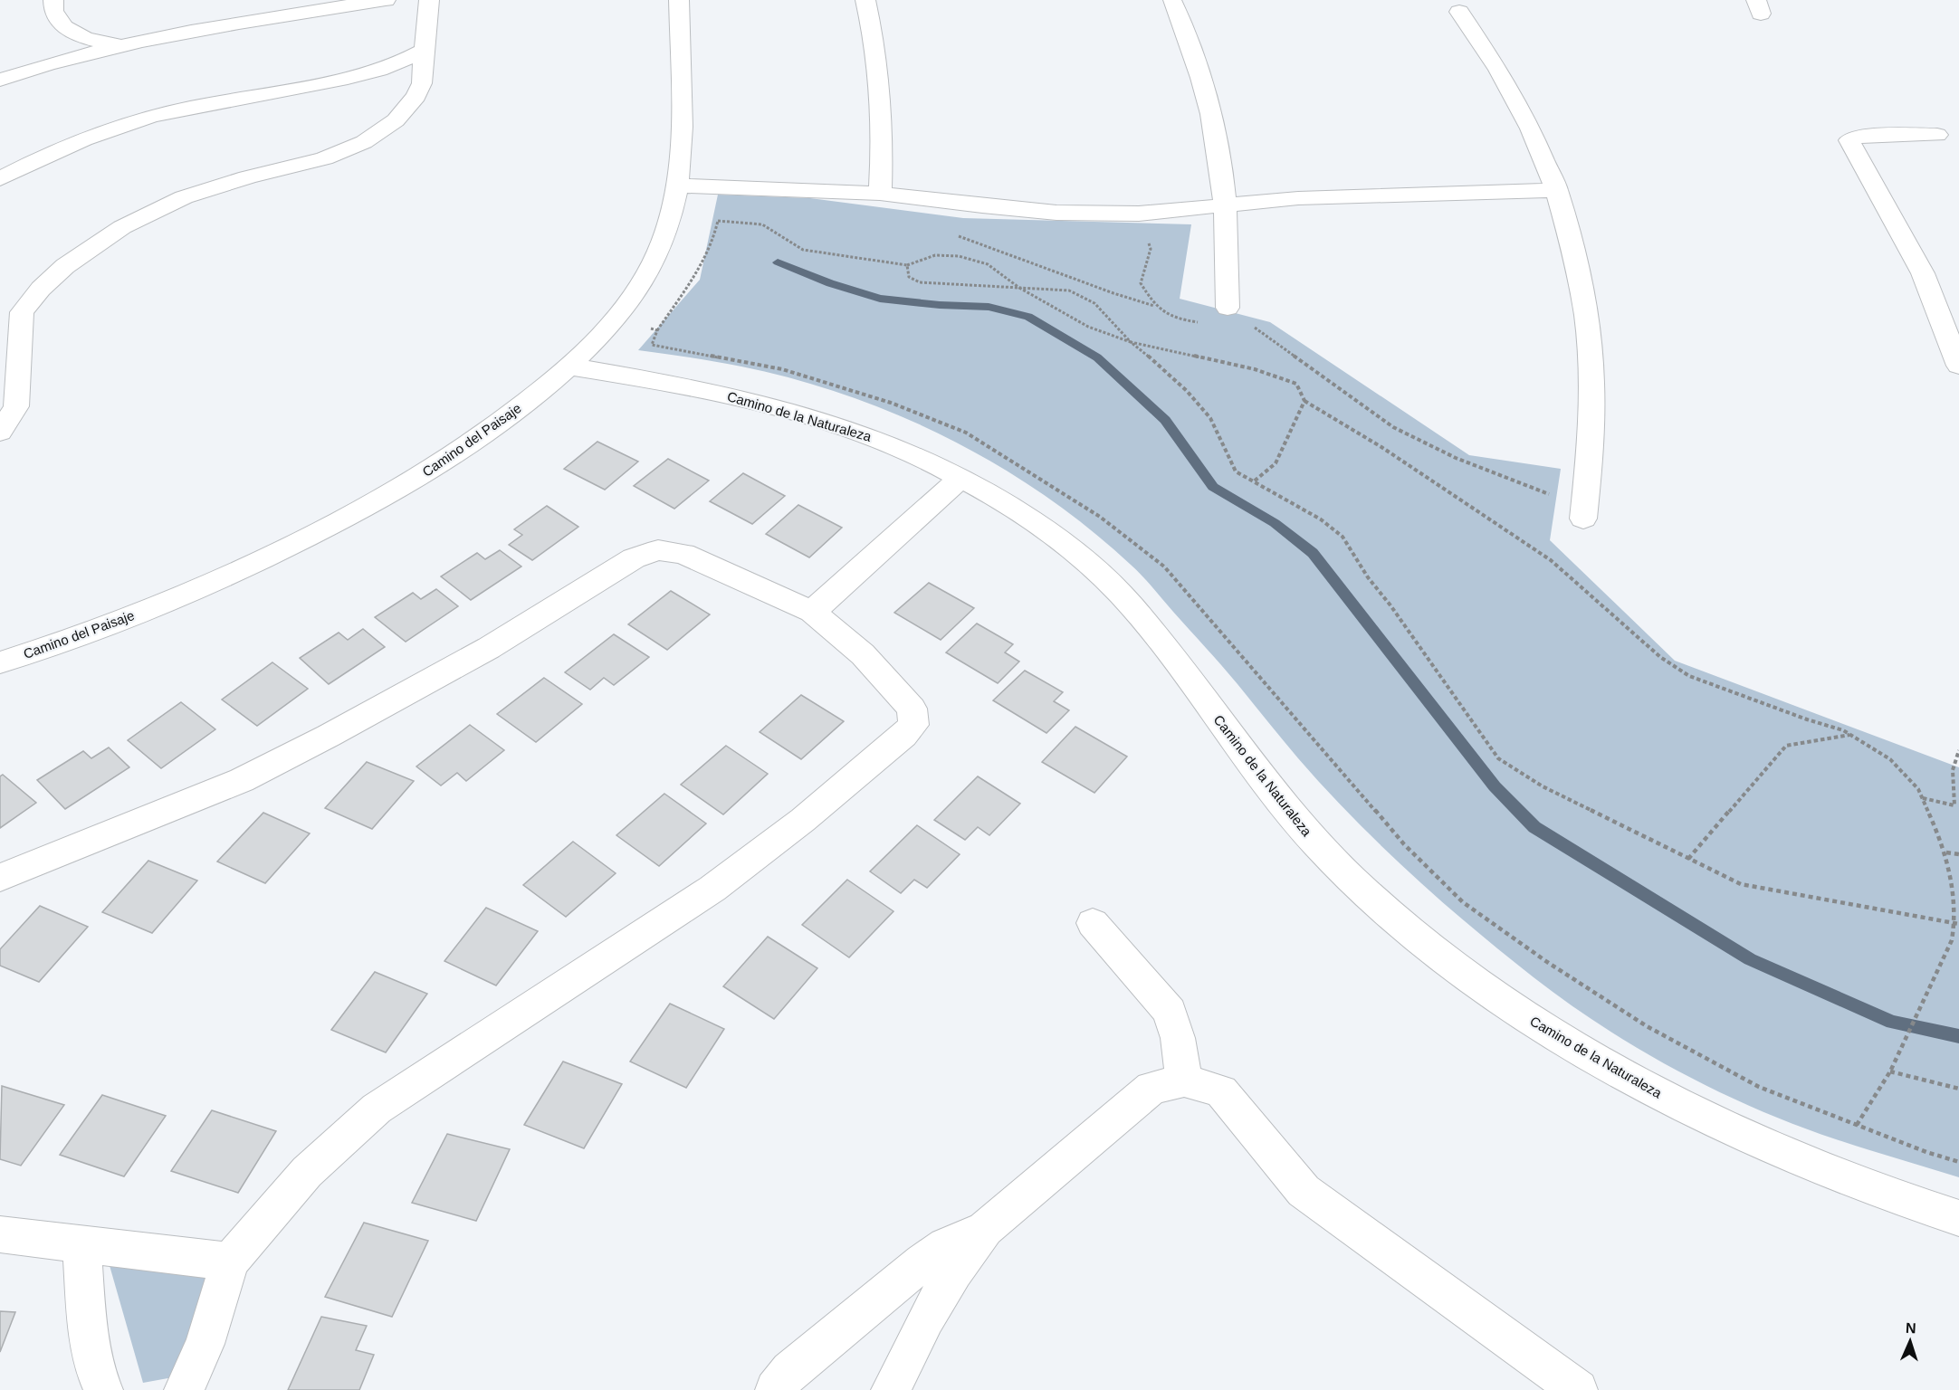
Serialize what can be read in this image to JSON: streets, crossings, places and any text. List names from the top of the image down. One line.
{"streets":{"street":["Camino de la Naturaleza","Camino del Paisaje"]},"crossings":[["Camino de la Naturaleza","Camino del Paisaje"]],"north":"top"}
